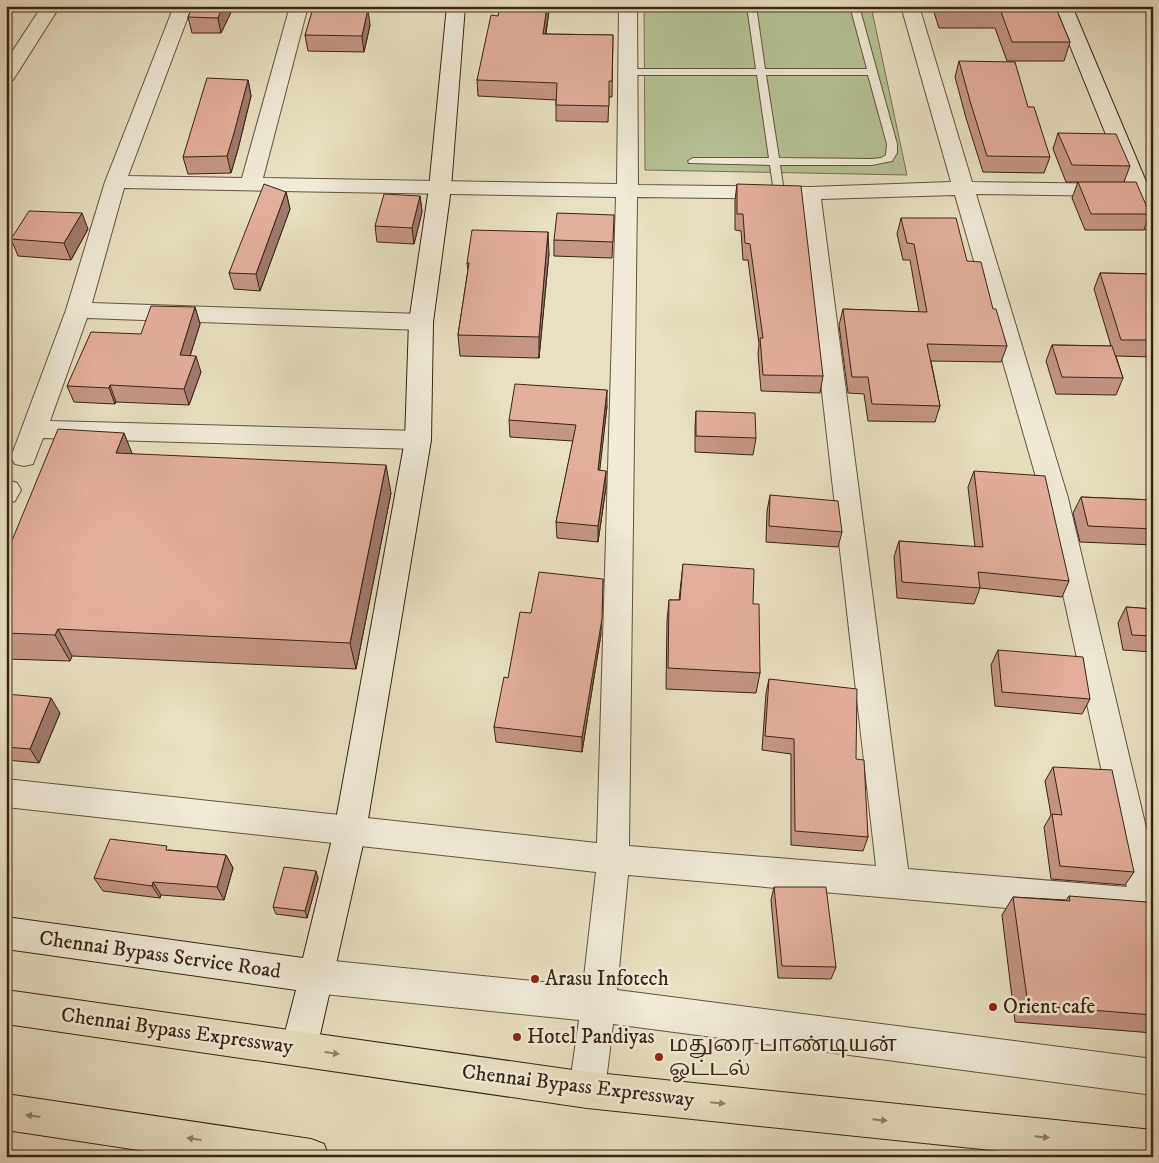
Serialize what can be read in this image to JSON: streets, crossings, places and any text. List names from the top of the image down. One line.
{"streets":{"highway":["Chennai Bypass Expressway"],"street":["Chennai Bypass Service Road"]},"one_way":["Chennai Bypass Expressway"],"places":["Arasu Infotech","Orient cafe","Hotel Pandiyas","மதுரை பாண்டியன் ஓட்டல்"]}
